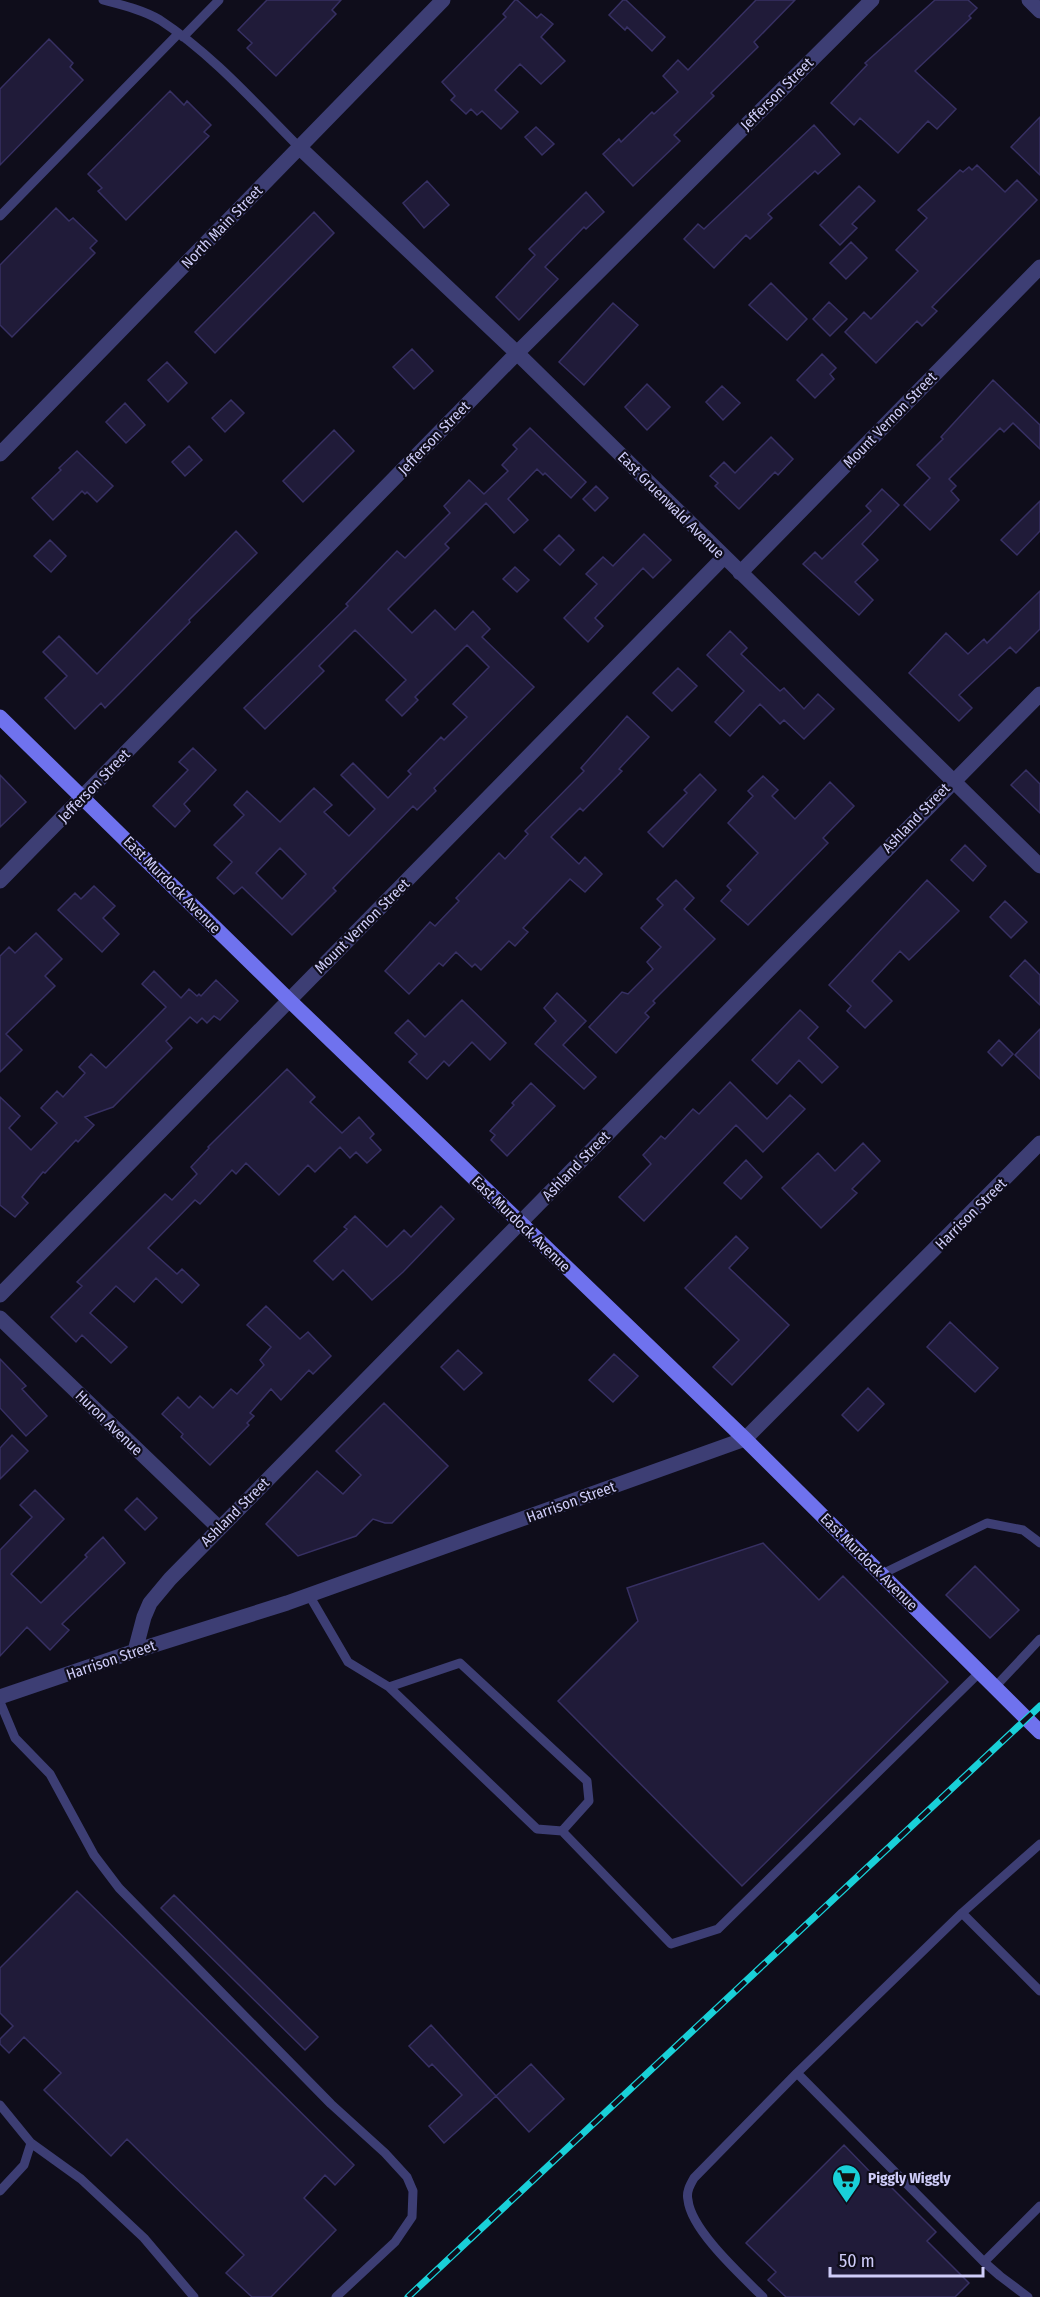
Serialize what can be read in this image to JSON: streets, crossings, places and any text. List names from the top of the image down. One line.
{"streets":{"main road":["East Murdock Avenue"],"street":["Jefferson Street","North Main Street","Mount Vernon Street","East Gruenwald Avenue","Ashland Street","Harrison Street","Huron Avenue"]},"crossings":[["Jefferson Street","East Gruenwald Avenue"],["Jefferson Street","East Murdock Avenue"],["North Main Street","East Gruenwald Avenue"],["Mount Vernon Street","East Gruenwald Avenue"],["Mount Vernon Street","East Murdock Avenue"],["East Gruenwald Avenue","Ashland Street"],["Ashland Street","East Murdock Avenue"],["Ashland Street","Harrison Street"],["Ashland Street","Huron Avenue"],["East Murdock Avenue","Harrison Street"]],"places":{"supermarket":["Piggly Wiggly"]},"scale_bar":"50 m"}
